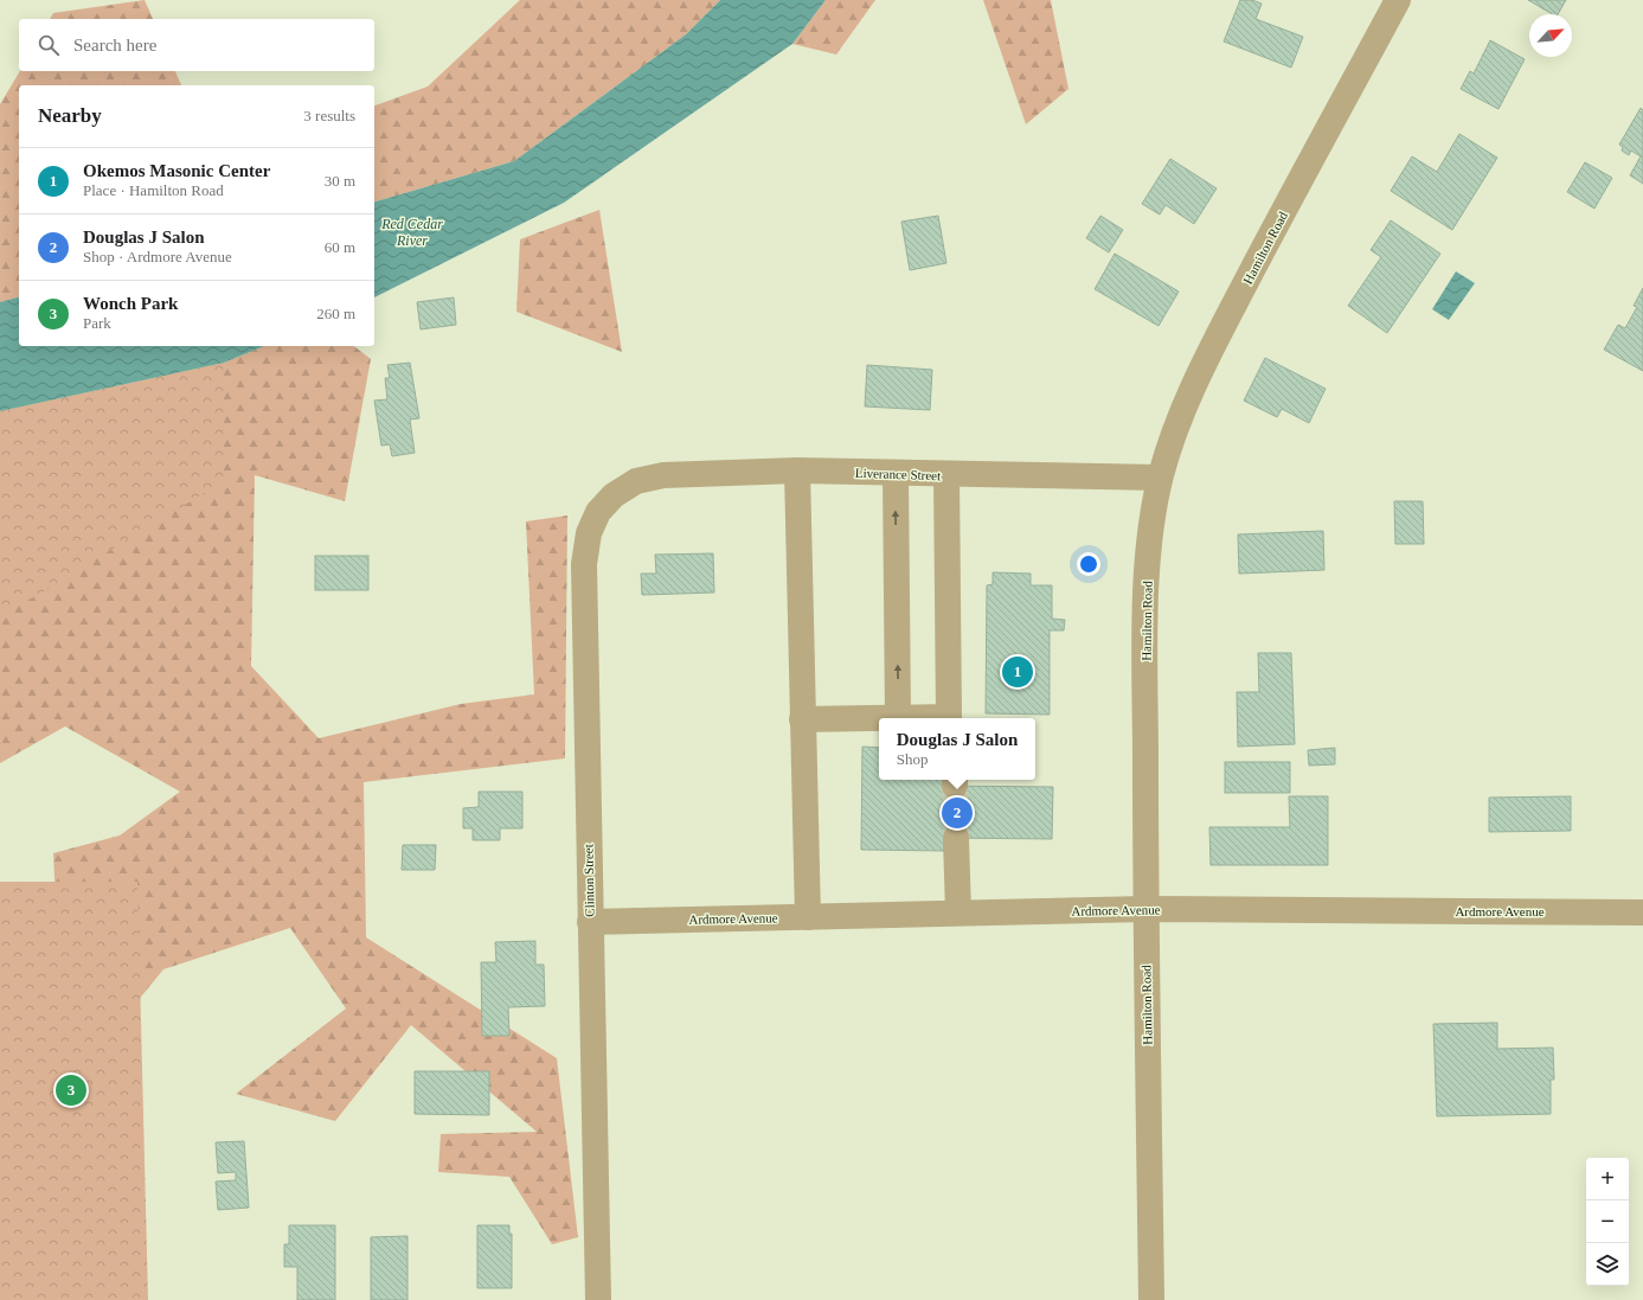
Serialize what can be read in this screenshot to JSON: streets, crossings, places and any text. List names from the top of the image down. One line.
{"streets":{"street":["Hamilton Road","Liverance Street","Clinton Street","Ardmore Avenue"]},"crossings":[["Hamilton Road","Liverance Street"],["Hamilton Road","Ardmore Avenue"],["Liverance Street","Clinton Street"],["Clinton Street","Ardmore Avenue"]],"water":["Red Cedar River"],"north":"top right","page":{"search":"Search here","heading":["Nearby","3 results"],"list":[{"mark":"1","name":"Okemos Masonic Center","note":"Place · Hamilton Road","value":"30 m"},{"mark":"2","name":"Douglas J Salon","note":"Shop · Ardmore Avenue","value":"60 m"},{"mark":"3","name":"Wonch Park","note":"Park","value":"260 m"}],"pins":["1","2","3"],"popup":["Douglas J Salon","Shop"],"map_buttons":["+","−"]}}
